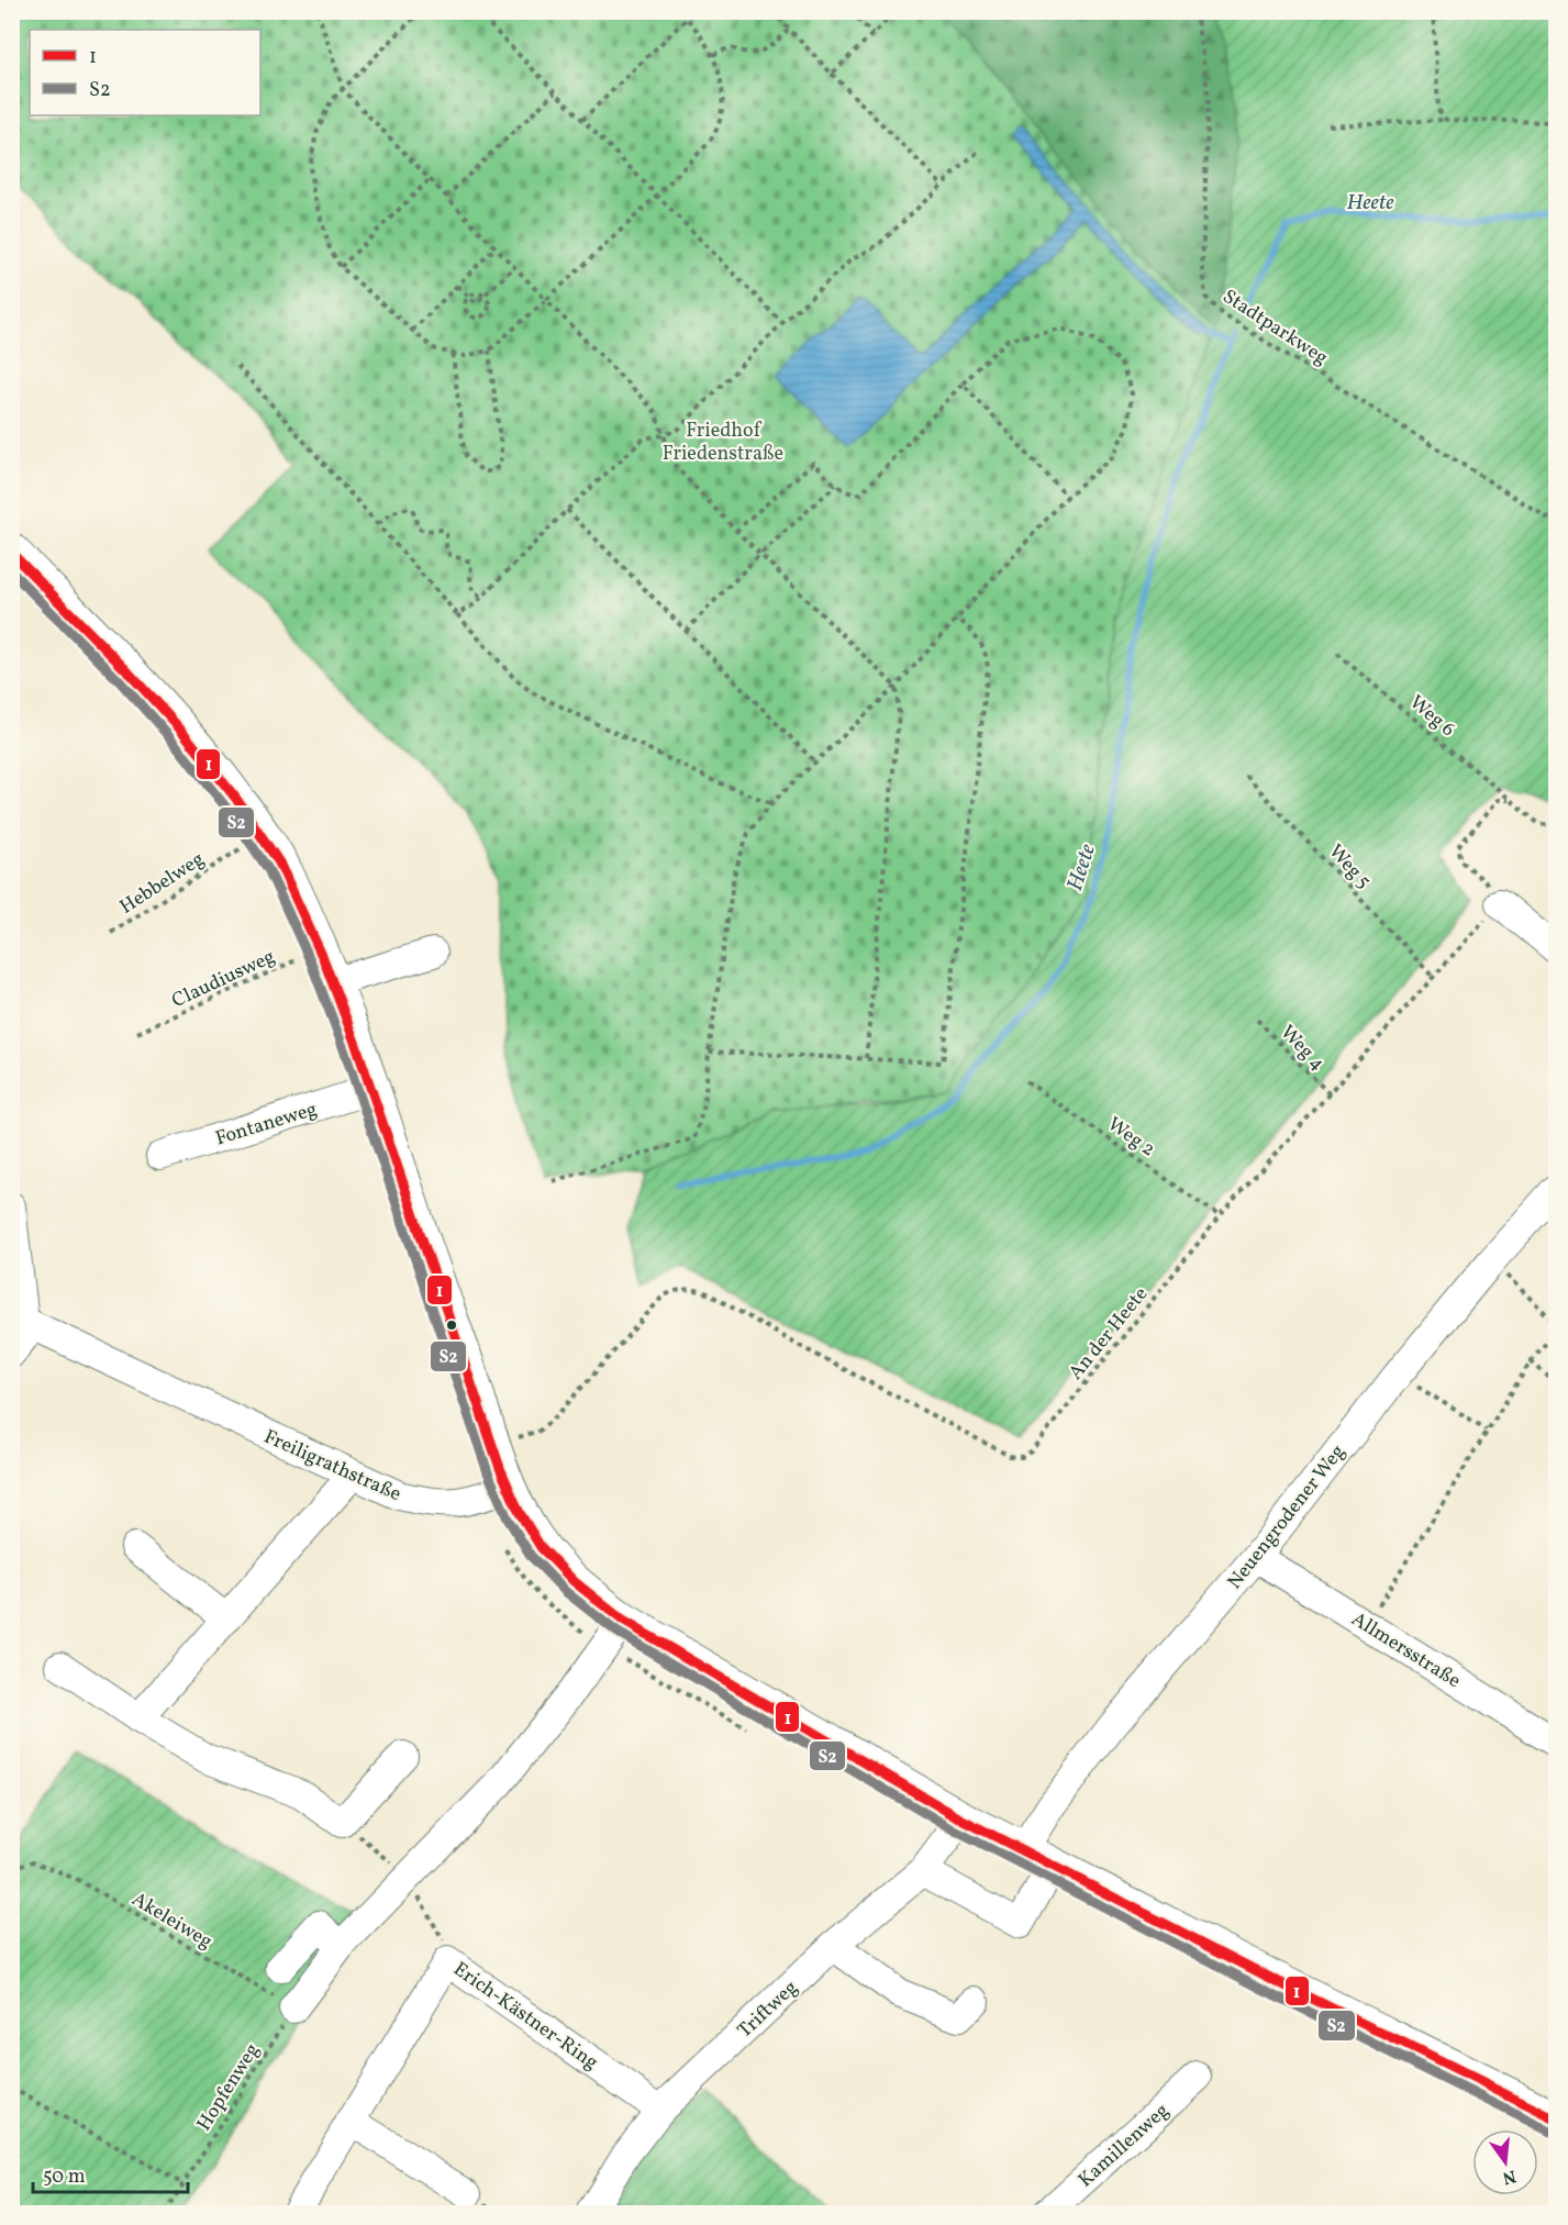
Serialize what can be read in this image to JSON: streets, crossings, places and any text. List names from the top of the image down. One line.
{"streets":{"street":["Fontaneweg","Freiligrathstraße","Neuengrodener Weg","Allmersstraße","Triftweg","Erich-Kästner-Ring","Kamillenweg"],"path":["Stadtparkweg","Weg 6","Weg 5","Hebbelweg","Claudiusweg","Weg 4","Weg 2","An der Heete","Akeleiweg","Hopfenweg"]},"crossings":[["Weg 5","An der Heete"],["Weg 4","An der Heete"],["Weg 2","An der Heete"],["Neuengrodener Weg","Allmersstraße"],["Neuengrodener Weg","Triftweg"],["Akeleiweg","Hopfenweg"],["Triftweg","Erich-Kästner-Ring"]],"water":["Heete"],"parks":["Friedhof Friedenstraße"],"lines":["transit line 1","transit line S2"],"legend":["1","S2"],"scale_bar":"50 m","north":"bottom"}
